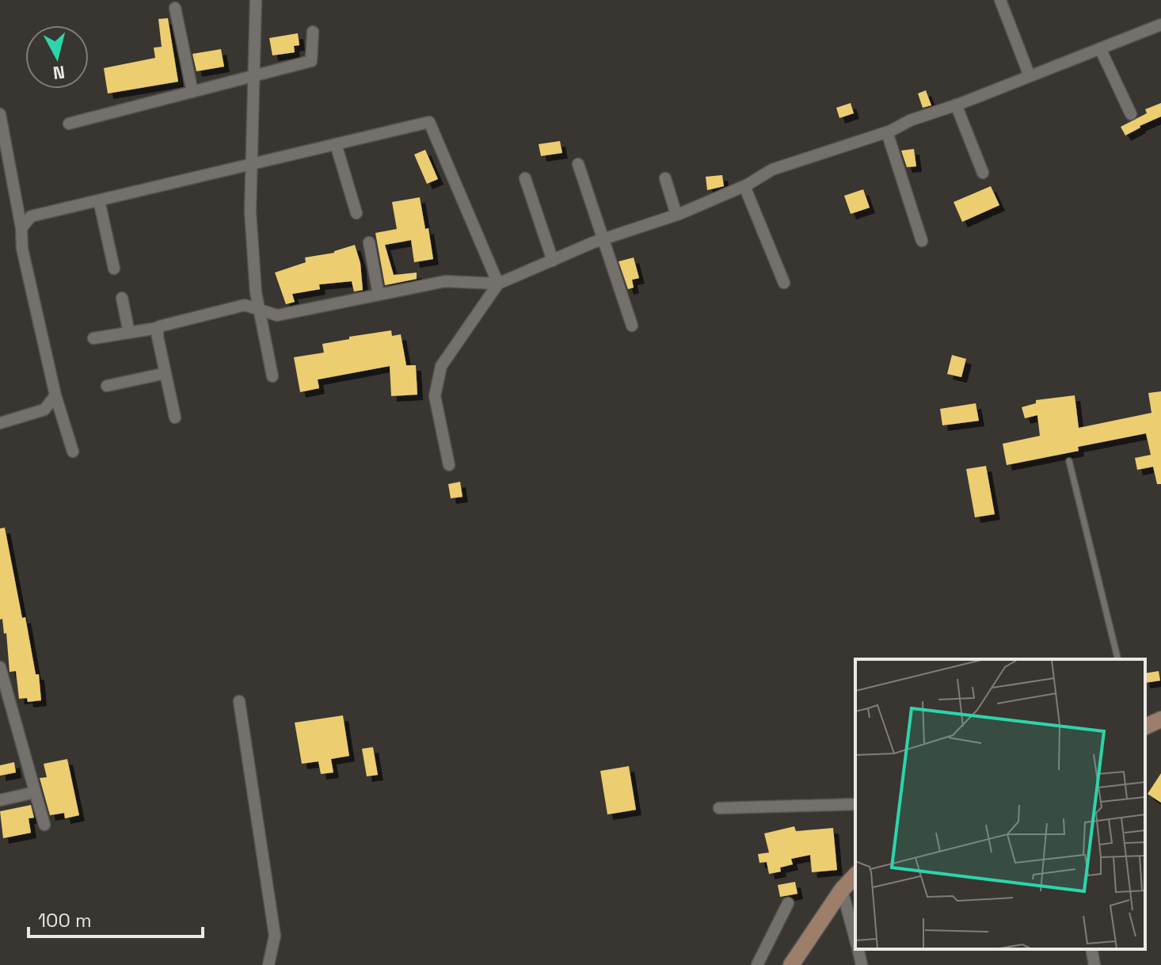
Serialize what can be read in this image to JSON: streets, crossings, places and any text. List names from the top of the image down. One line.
{"scale_bar":"100 m","north":"bottom"}
